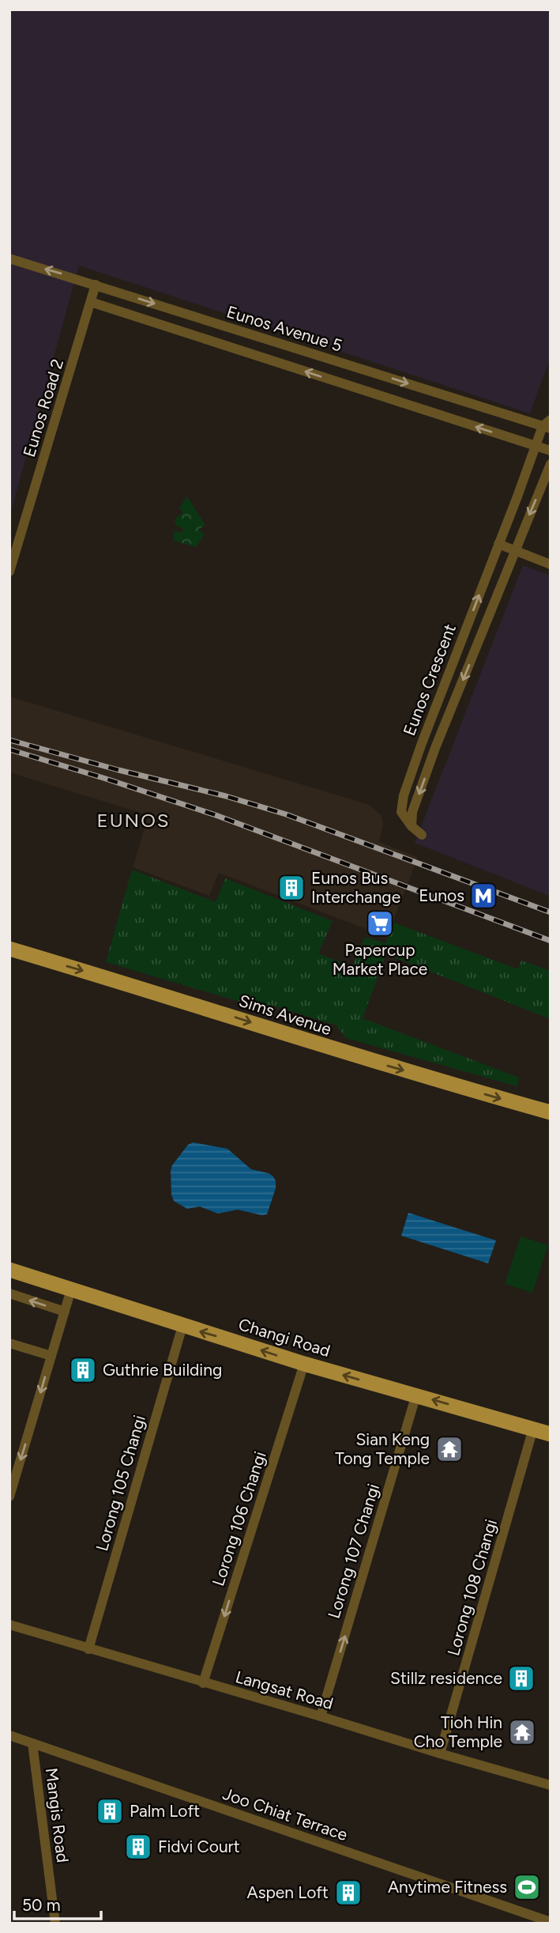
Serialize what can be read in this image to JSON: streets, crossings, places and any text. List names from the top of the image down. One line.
{"streets":{"main road":["Sims Avenue","Changi Road"],"street":["Eunos Avenue 5","Eunos Road 2","Eunos Crescent","Lorong 105 Changi","Lorong 106 Changi","Lorong 107 Changi","Lorong 108 Changi","Langsat Road","Joo Chiat Terrace","Mangis Road"]},"crossings":[["Eunos Avenue 5","Eunos Road 2"],["Eunos Avenue 5","Eunos Crescent"],["Changi Road","Lorong 105 Changi"],["Changi Road","Lorong 106 Changi"],["Changi Road","Lorong 107 Changi"],["Changi Road","Lorong 108 Changi"],["Lorong 105 Changi","Langsat Road"],["Lorong 106 Changi","Langsat Road"],["Lorong 107 Changi","Langsat Road"],["Lorong 108 Changi","Langsat Road"],["Joo Chiat Terrace","Mangis Road"]],"one_way":["Sims Avenue","Changi Road","Lorong 106 Changi","Lorong 107 Changi"],"districts":["EUNOS"],"places":{"building":["Eunos Bus Interchange","Guthrie Building","Stillz residence","Palm Loft","Fidvi Court","Aspen Loft"],"metro station":["Eunos"],"supermarket":["Papercup Market Place"],"temple":["Sian Keng Tong Temple","Tioh Hin Cho Temple"],"sports":["Anytime Fitness"]},"scale_bar":"50 m"}
